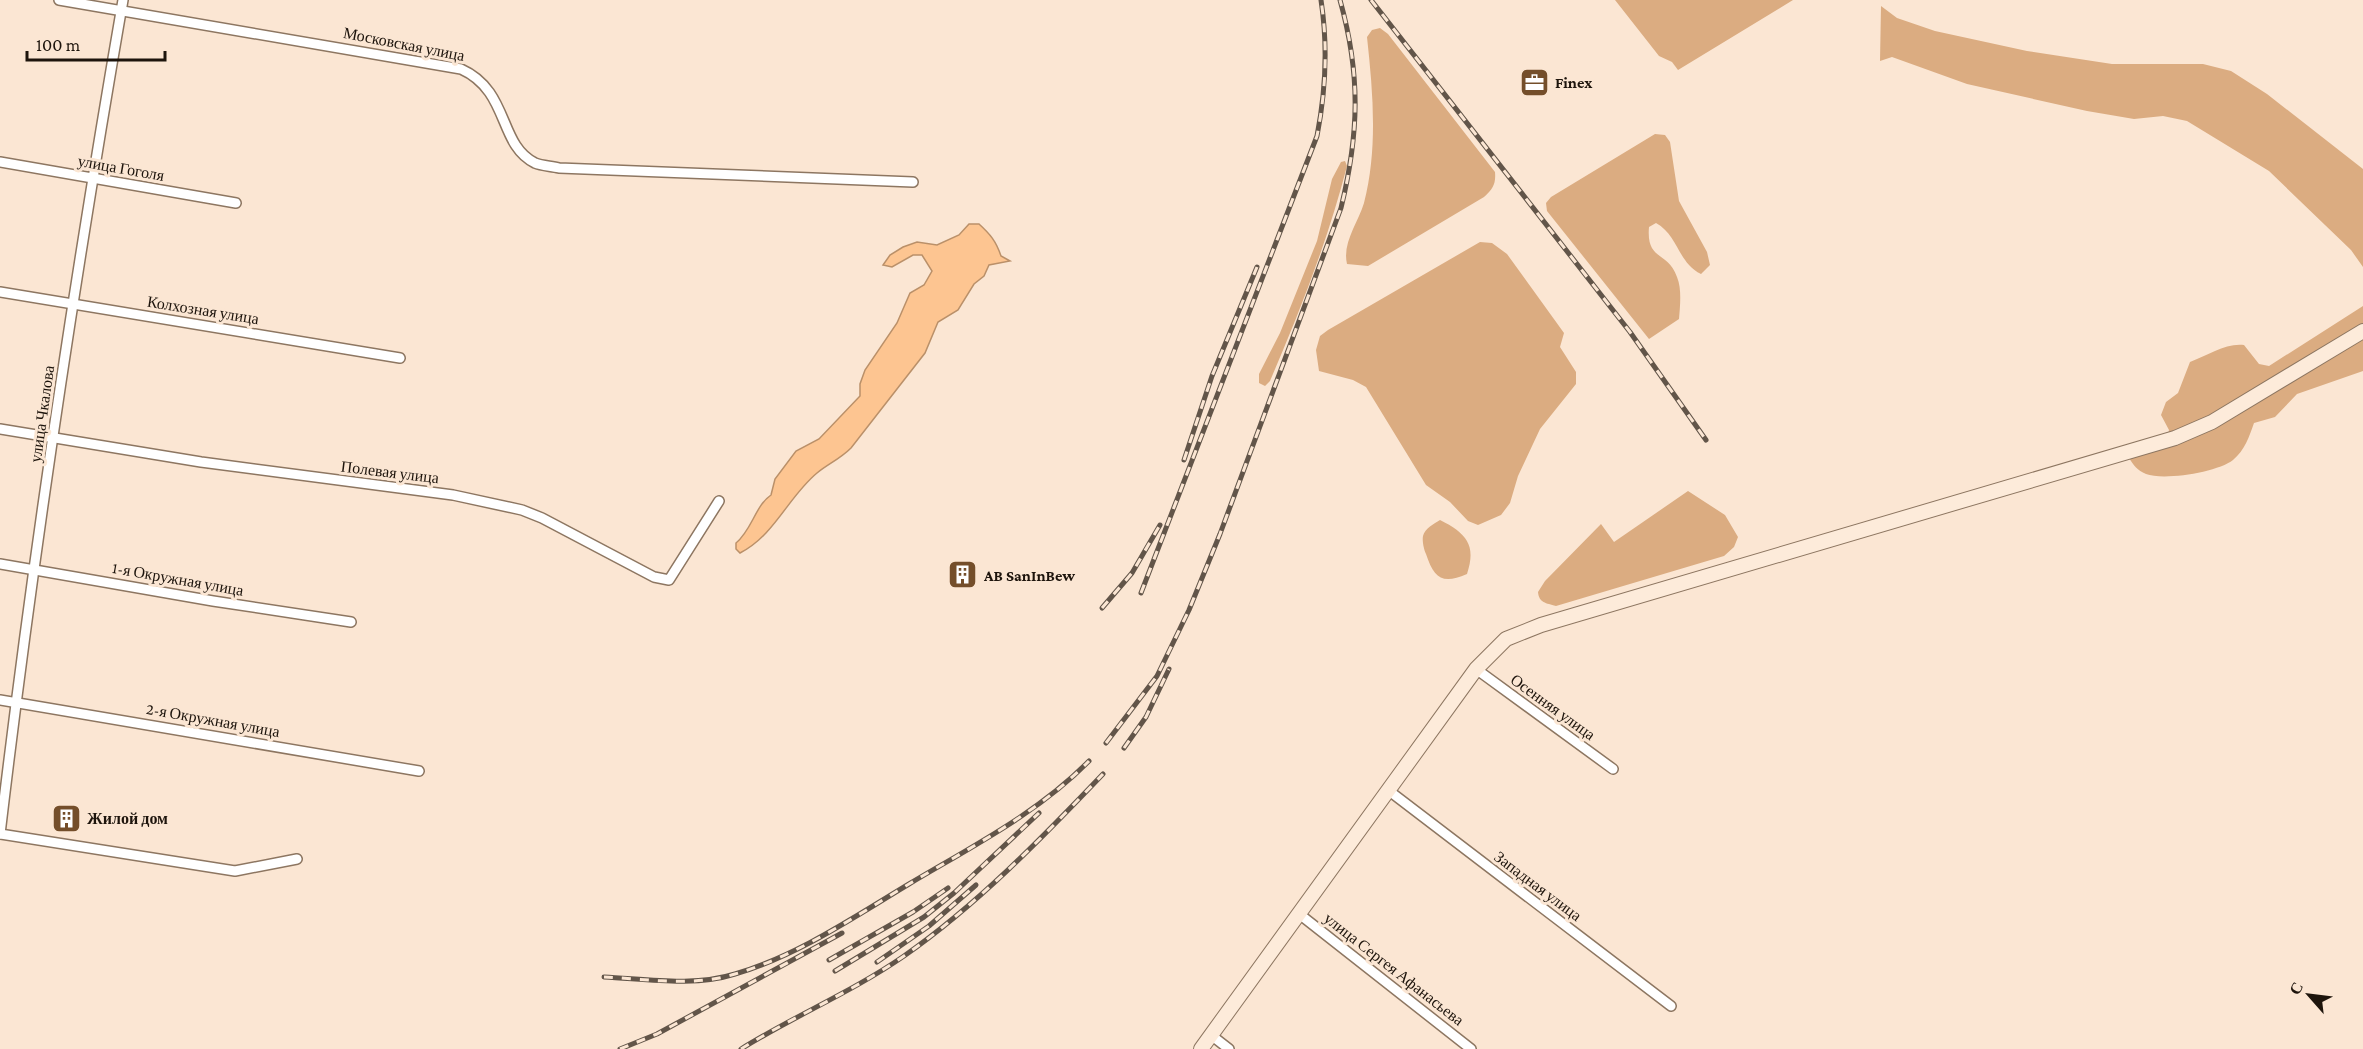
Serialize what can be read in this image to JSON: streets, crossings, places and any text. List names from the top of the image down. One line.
{"streets":{"street":["Московская улица","улица Гоголя","Колхозная улица","улица Чкалова","Полевая улица","1-я Окружная улица","Осенняя улица","2-я Окружная улица","Западная улица","улица Сергея Афанасьева"]},"crossings":[["Московская улица","улица Чкалова"],["улица Гоголя","улица Чкалова"],["Колхозная улица","улица Чкалова"],["улица Чкалова","Полевая улица"],["улица Чкалова","1-я Окружная улица"],["улица Чкалова","2-я Окружная улица"]],"places":{"office":["Finex"],"building":["AB SanInBew","Жилой дом"]},"scale_bar":"100 m","north":"top left"}
